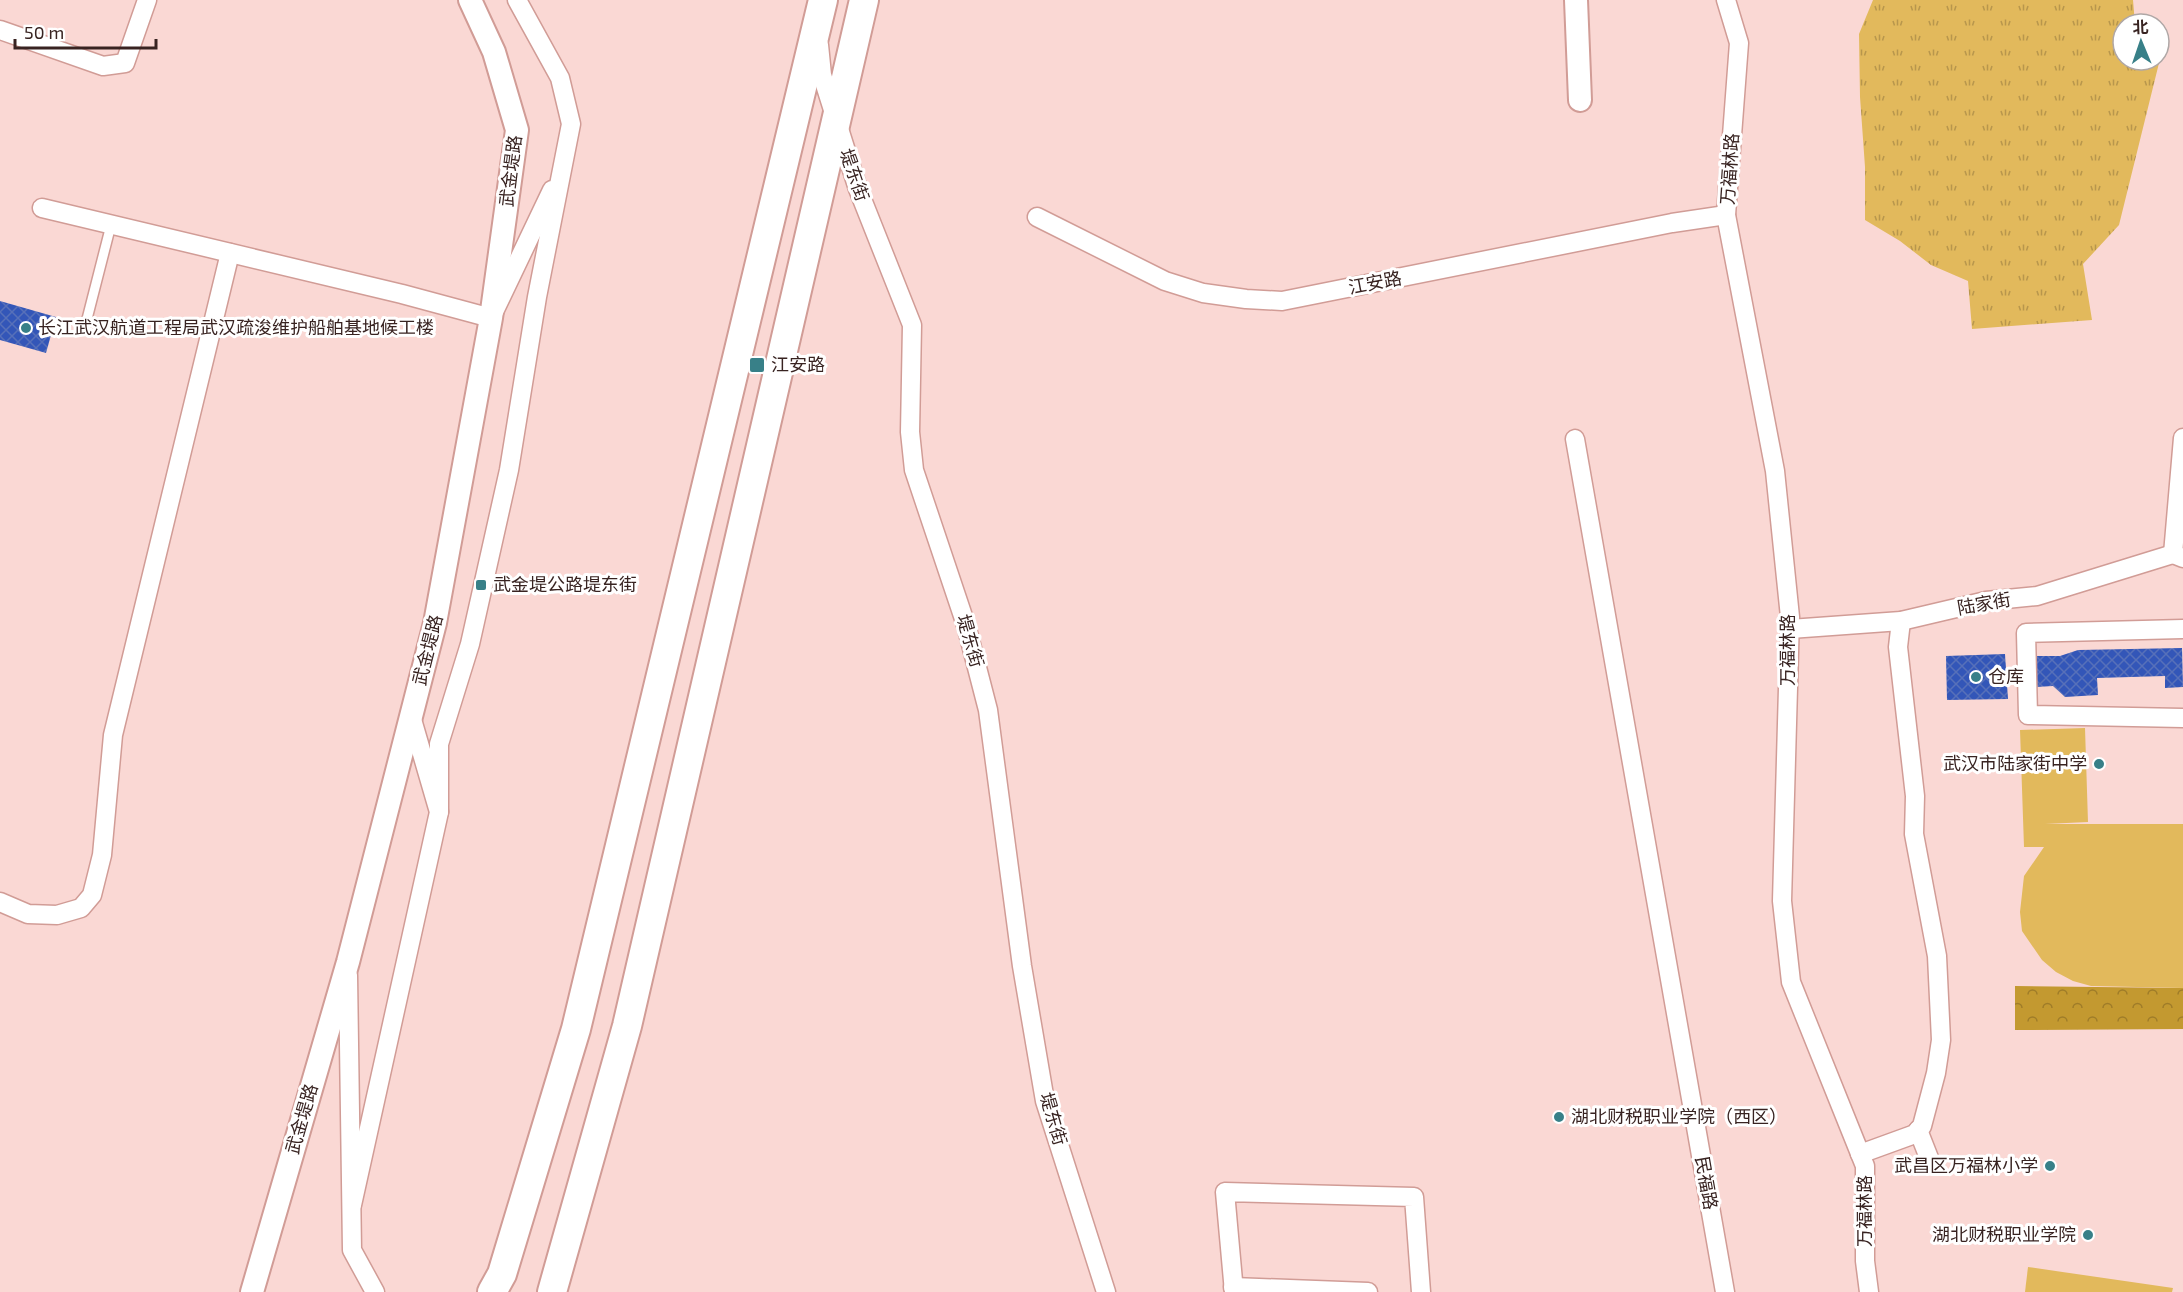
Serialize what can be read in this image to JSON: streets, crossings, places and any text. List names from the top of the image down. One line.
{"streets":{"street":["万福林路","武金堤路","堤东街","江安路","陆家街","民福路"]},"crossings":[["万福林路","江安路"],["万福林路","陆家街"]],"places":{"other":["长江武汉航道工程局武汉疏浚维护船舶基地候工楼","仓库","武汉市陆家街中学","湖北财税职业学院（西区）","武昌区万福林小学","湖北财税职业学院"],"transit":["江安路","武金堤公路堤东街"]},"scale_bar":"50 m","north":"top"}
